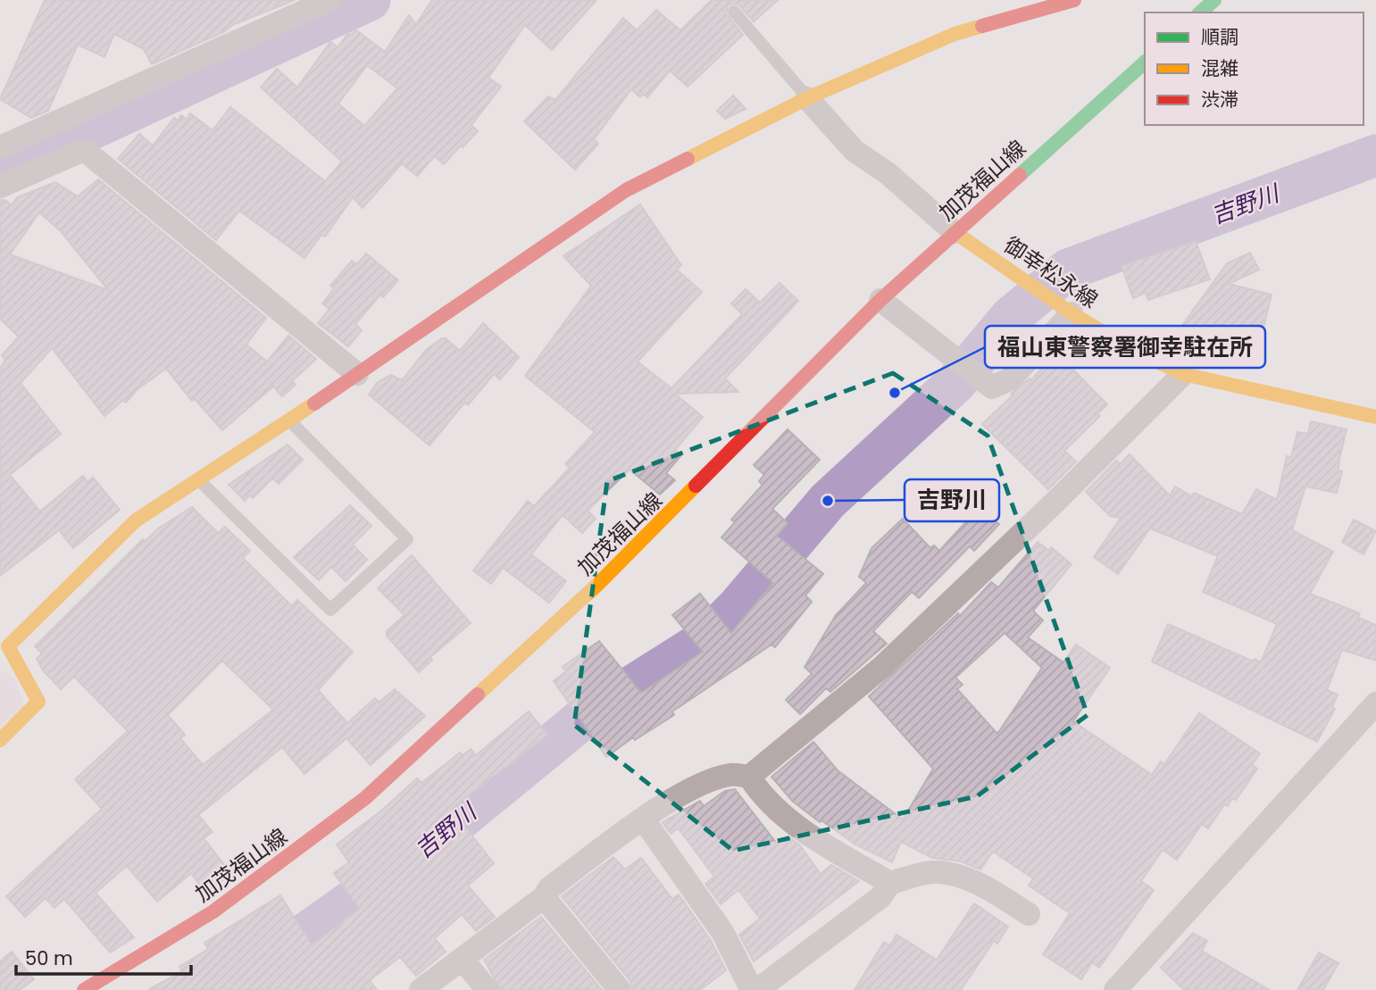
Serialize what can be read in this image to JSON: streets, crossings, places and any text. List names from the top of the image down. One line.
{"streets":{"main road":["加茂福山線","御幸松永線"]},"crossings":[["加茂福山線","御幸松永線"]],"water":["吉野川"],"places":["福山東警察署御幸駐在所","吉野川"],"legend":["順調","混雑","渋滞"],"scale_bar":"50 m"}
